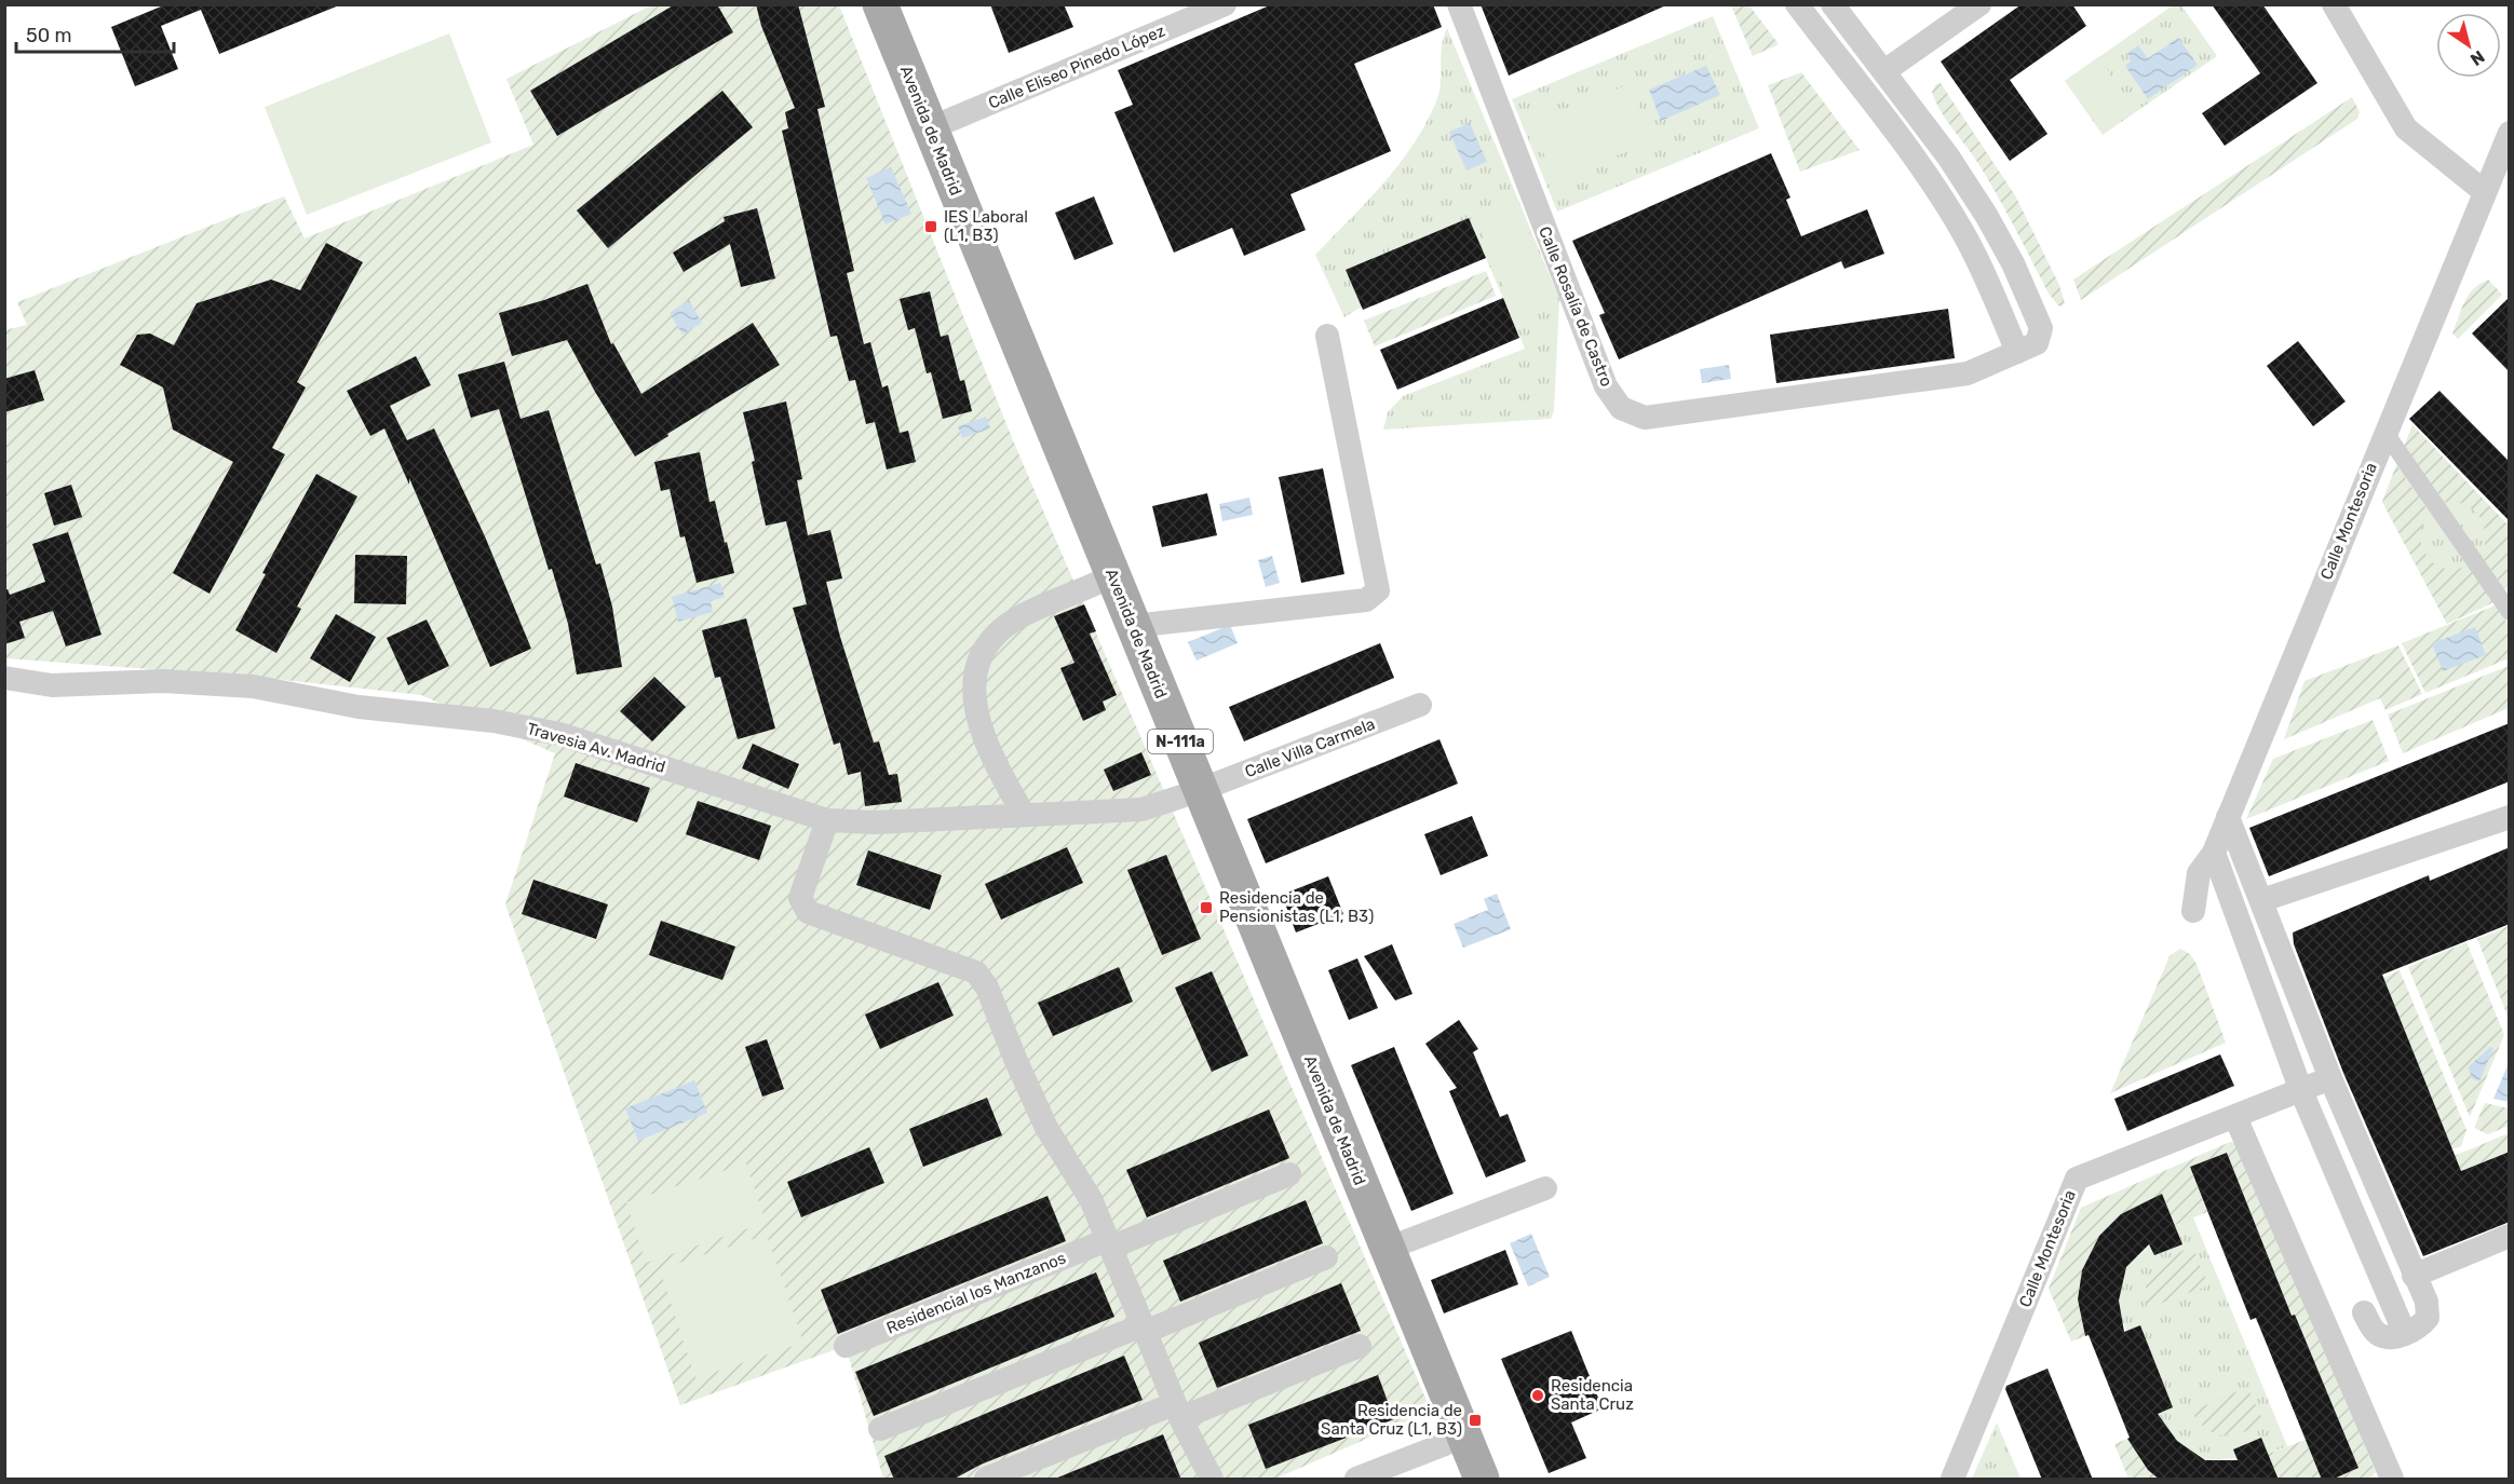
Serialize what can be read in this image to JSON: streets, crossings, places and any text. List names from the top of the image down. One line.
{"streets":{"main road":["Avenida de Madrid","N-111a"],"street":["Calle Eliseo Pinedo López","Calle Rosalía de Castro","Calle Montesoria","Travesia Av. Madrid","Calle Villa Carmela","Residencial los Manzanos"]},"crossings":[["Calle Eliseo Pinedo López","Avenida de Madrid"],["Avenida de Madrid","Travesia Av. Madrid"],["Avenida de Madrid","Calle Villa Carmela"],["Travesia Av. Madrid","Calle Villa Carmela"]],"places":{"transit":["IES Laboral (L1, B3)","Residencia de Pensionistas (L1, B3)","Residencia de Santa Cruz (L1, B3)"],"other":["Residencia Santa Cruz"]},"scale_bar":"50 m","north":"bottom right"}
